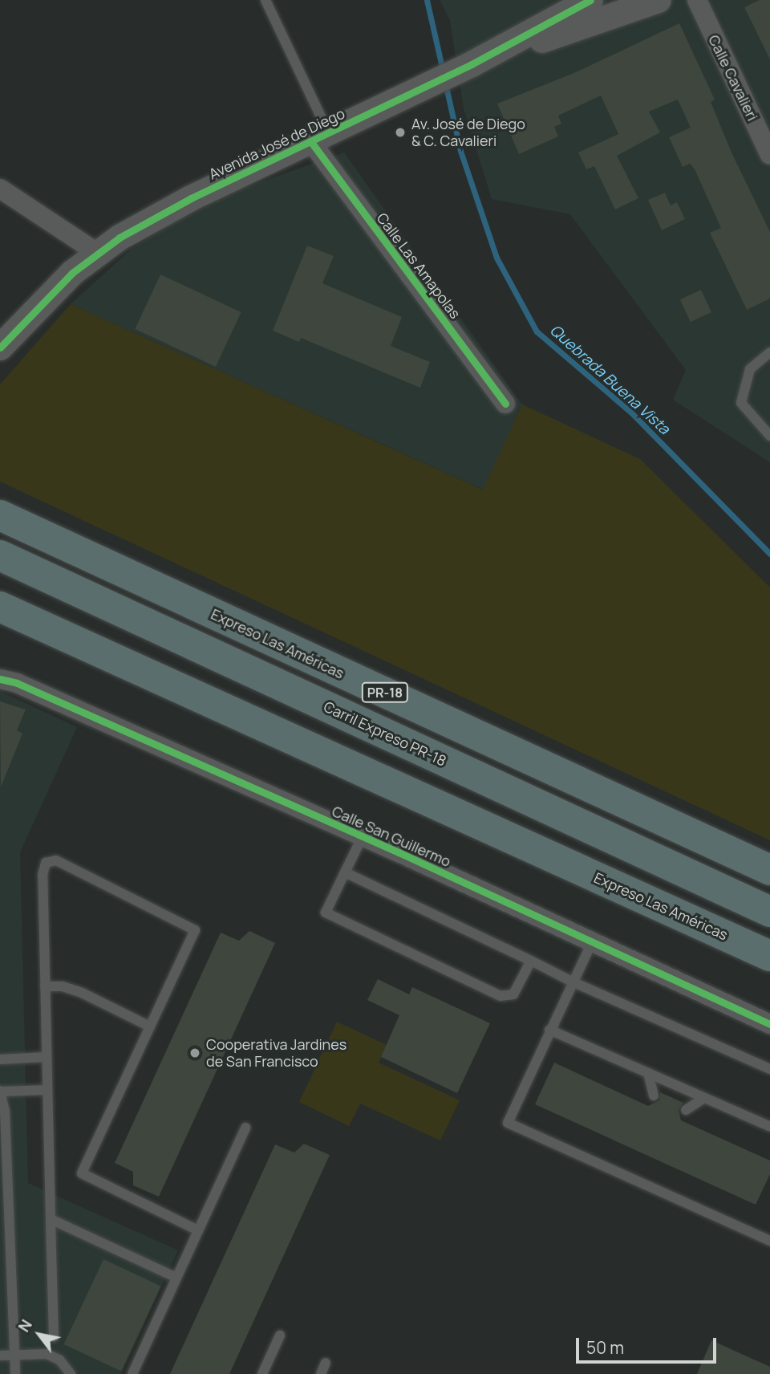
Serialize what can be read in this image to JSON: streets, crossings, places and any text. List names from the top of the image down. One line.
{"streets":{"highway":["Expreso Las Américas","PR-18","Carril Expreso PR-18"],"street":["Calle Cavalieri","Avenida José de Diego","Calle Las Amapolas","Calle San Guillermo"]},"crossings":[["Avenida José de Diego","Calle Las Amapolas"]],"water":["Quebrada Buena Vista"],"places":["Av. José de Diego & C. Cavalieri","Cooperativa Jardines de San Francisco"],"scale_bar":"50 m","north":"top left"}
